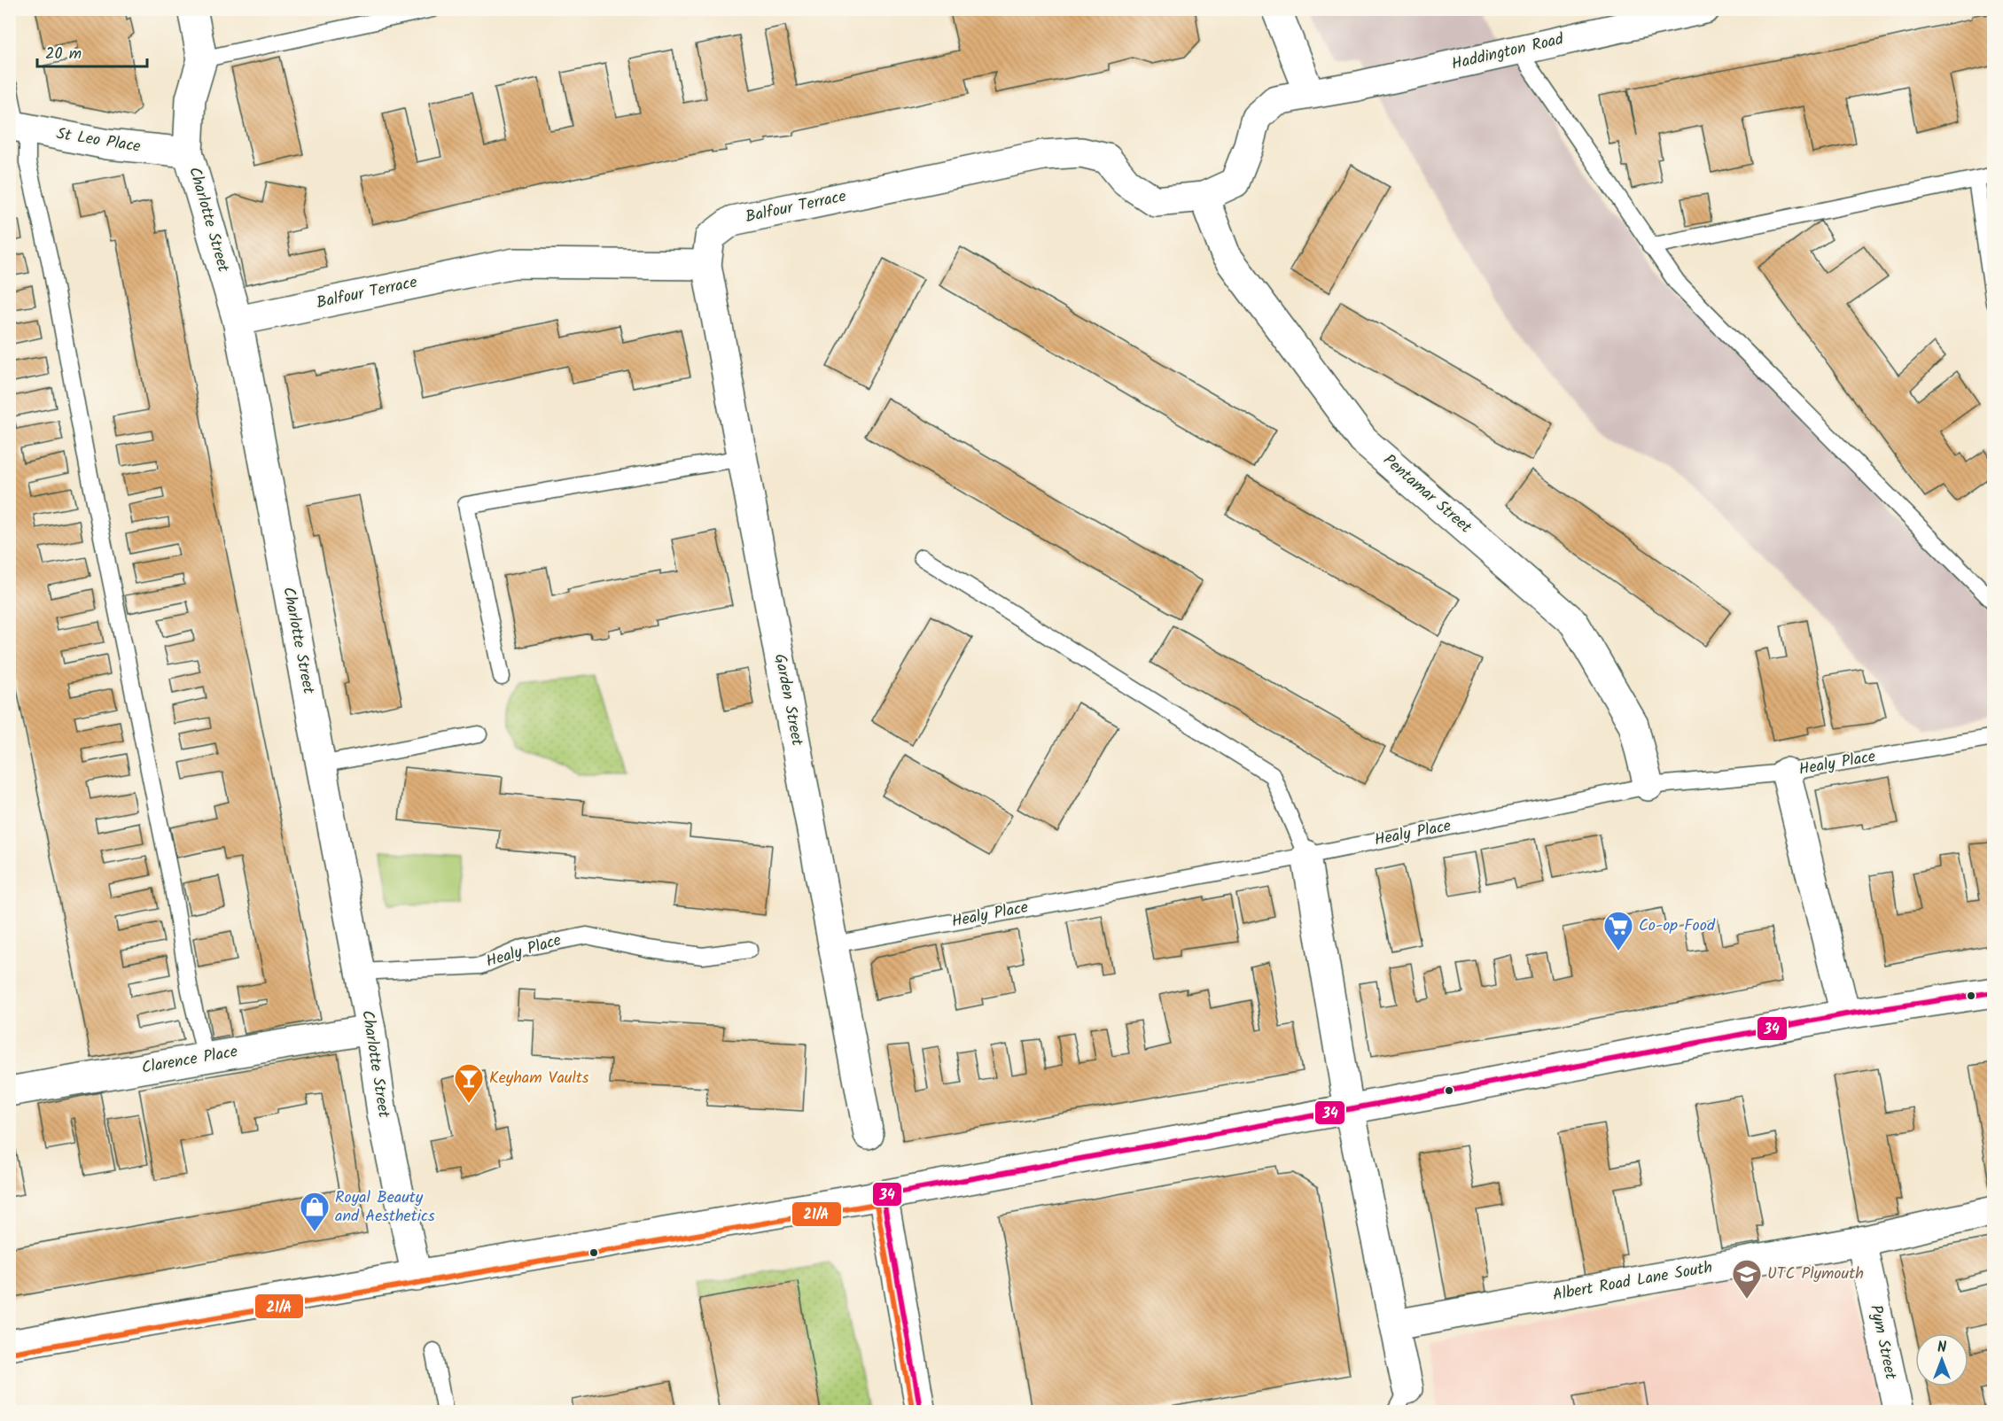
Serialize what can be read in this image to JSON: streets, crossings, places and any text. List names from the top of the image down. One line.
{"streets":{"street":["Haddington Road","St Leo Place","Balfour Terrace","Charlotte Street","Pentamar Street","Garden Street","Clarence Place","Albert Road Lane South","Pym Street"],"lane":["Healy Place"]},"crossings":[["Haddington Road","Balfour Terrace"],["St Leo Place","Charlotte Street"],["Balfour Terrace","Charlotte Street"],["Balfour Terrace","Pentamar Street"],["Balfour Terrace","Garden Street"],["Charlotte Street","Healy Place"],["Charlotte Street","Clarence Place"],["Pentamar Street","Healy Place"],["Garden Street","Healy Place"],["Albert Road Lane South","Pym Street"]],"places":{"supermarket":["Co-op Food"],"bar":["Keyham Vaults"],"shop":["Royal Beauty and Aesthetics"],"school or university":["UTC Plymouth"]},"lines":["transit line 34","transit line 21/A"],"scale_bar":"20 m","north":"top"}
